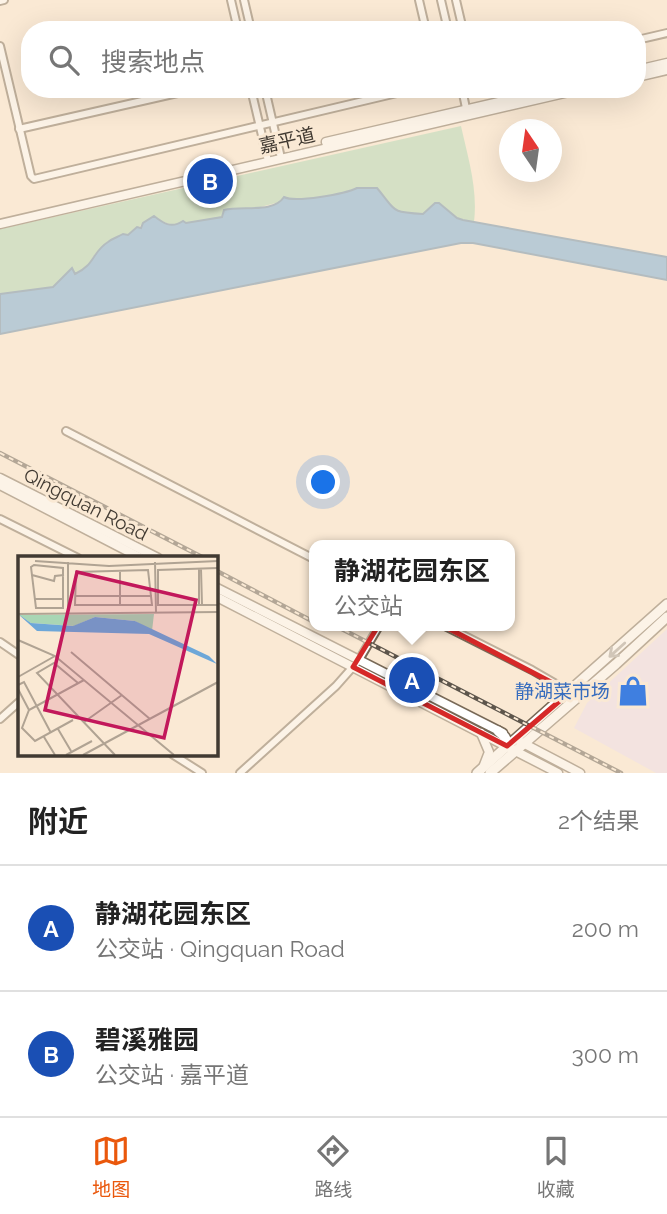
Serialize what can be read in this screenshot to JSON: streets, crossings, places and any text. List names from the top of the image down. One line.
{"streets":{"street":["嘉平道","Qingquan Road"]},"places":{"shop":["静湖菜市场"]},"north":"top","page":{"search":"搜索地点","pins":["B","A"],"popup":["静湖花园东区","公交站"],"heading":["附近","2个结果"],"list":[{"mark":"A","name":"静湖花园东区","note":"公交站 · Qingquan Road","value":"200 m"},{"mark":"B","name":"碧溪雅园","note":"公交站 · 嘉平道","value":"300 m"}],"nav":["地图","路线","收藏"]}}
